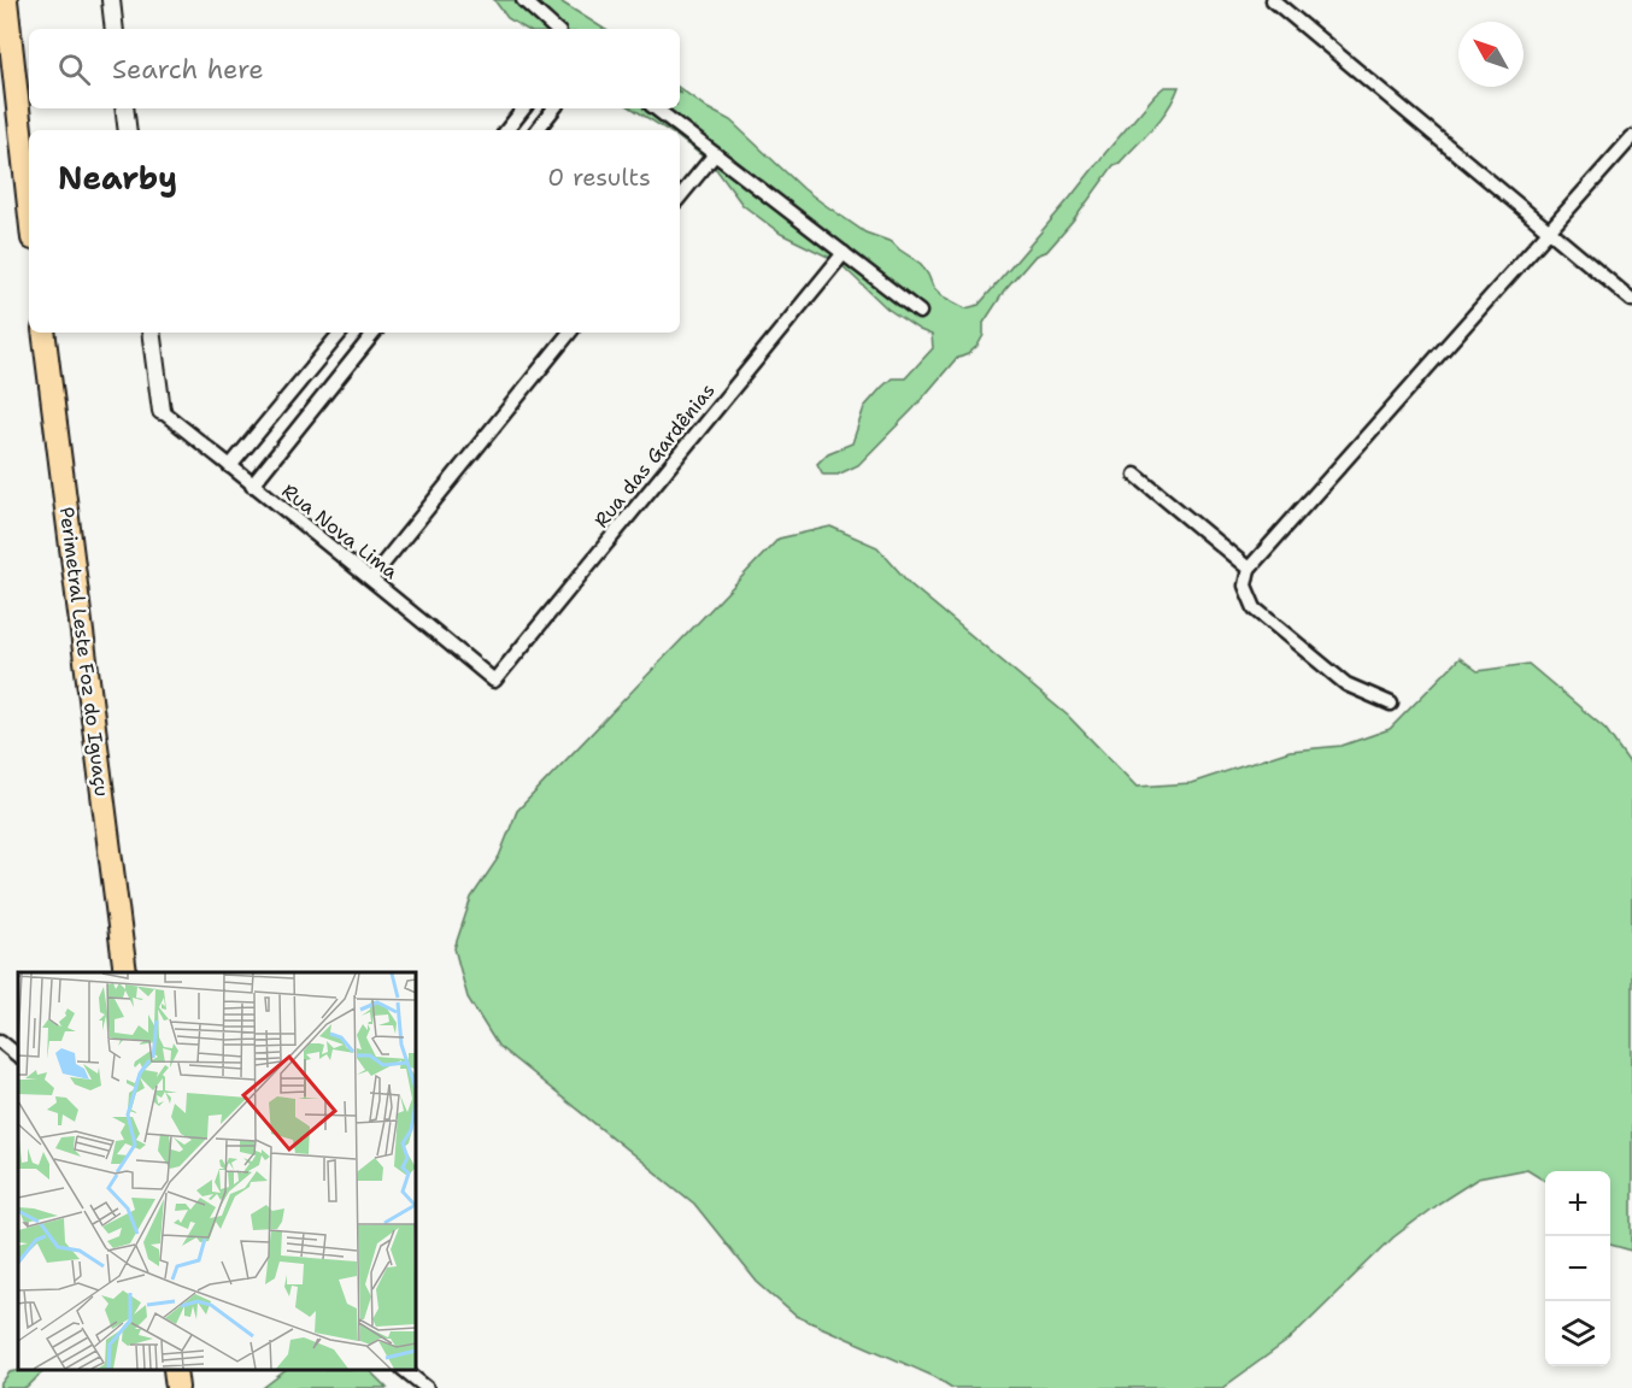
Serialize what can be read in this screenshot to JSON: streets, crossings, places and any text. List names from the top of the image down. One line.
{"streets":{"highway":["Perimetral Leste Foz do Iguaçu"],"street":["Rua das Gardênias","Rua Nova Lima"]},"crossings":[["Rua das Gardênias","Rua Nova Lima"]],"north":"top left","page":{"search":"Search here","heading":["Nearby","0 results"],"map_buttons":["+","−"]}}
